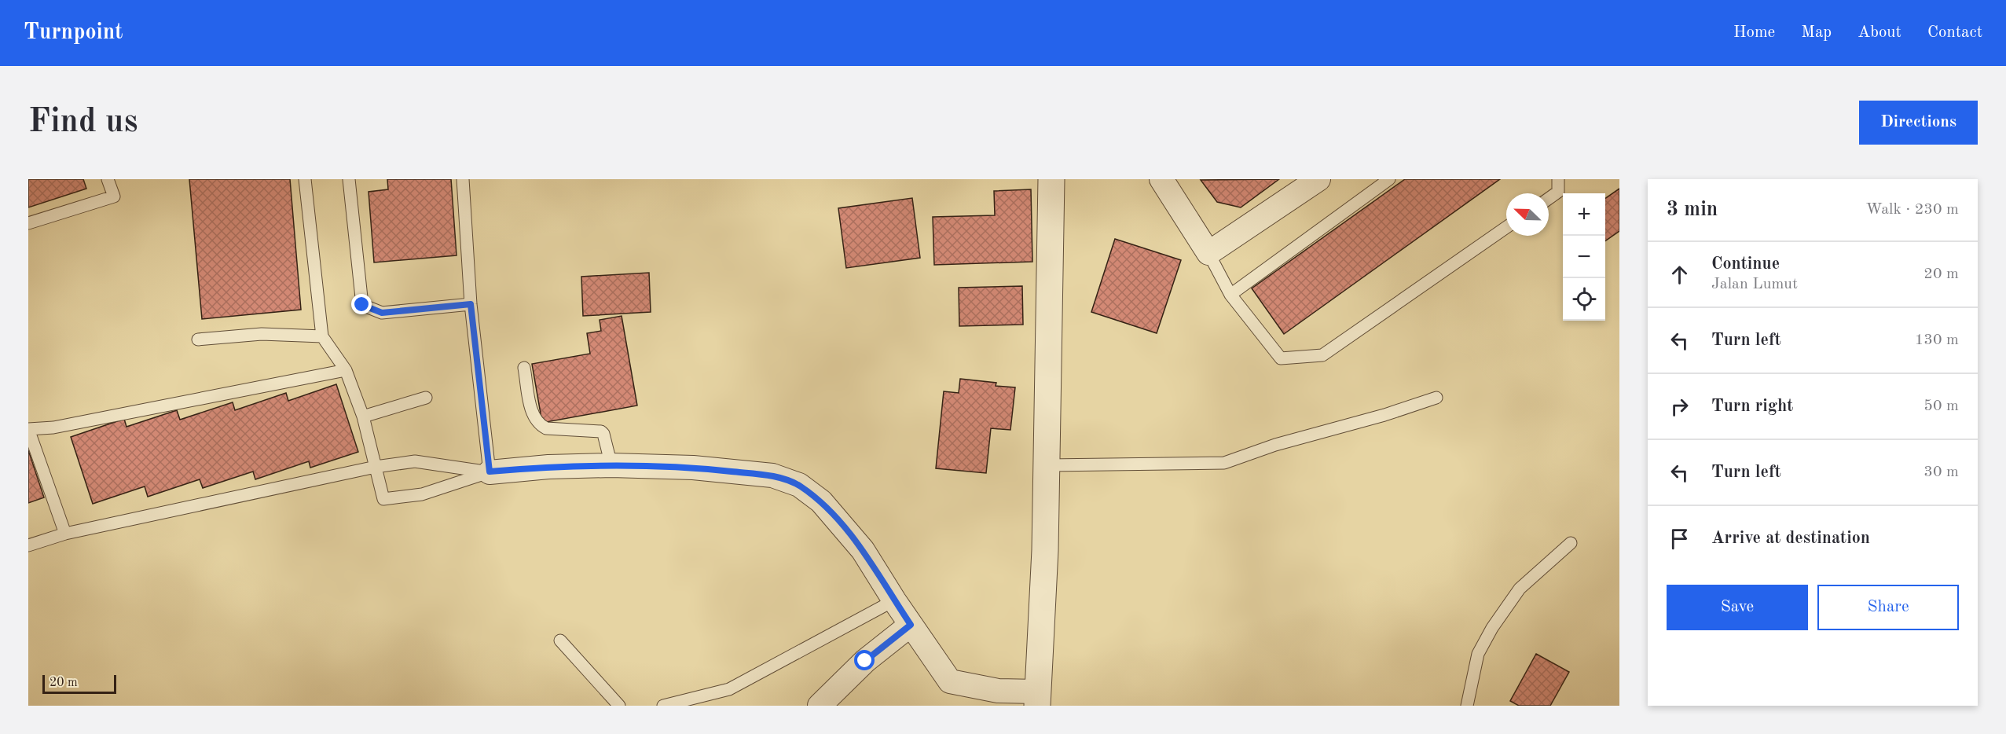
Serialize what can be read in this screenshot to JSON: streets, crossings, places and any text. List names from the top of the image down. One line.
{"scale_bar":"20 m","north":"top left","page":{"header":"Turnpoint","nav":["Home","Map","About","Contact"],"buttons":["Directions",["Save","Share"]],"title":"Find us","heading":["3 min","Walk · 230 m"],"map_buttons":["+","−"],"list":[["Continue","Jalan Lumut","20 m"],["Turn left","130 m"],["Turn right","50 m"],["Turn left","30 m"],"Arrive at destination"],"scale":"20 m"}}
